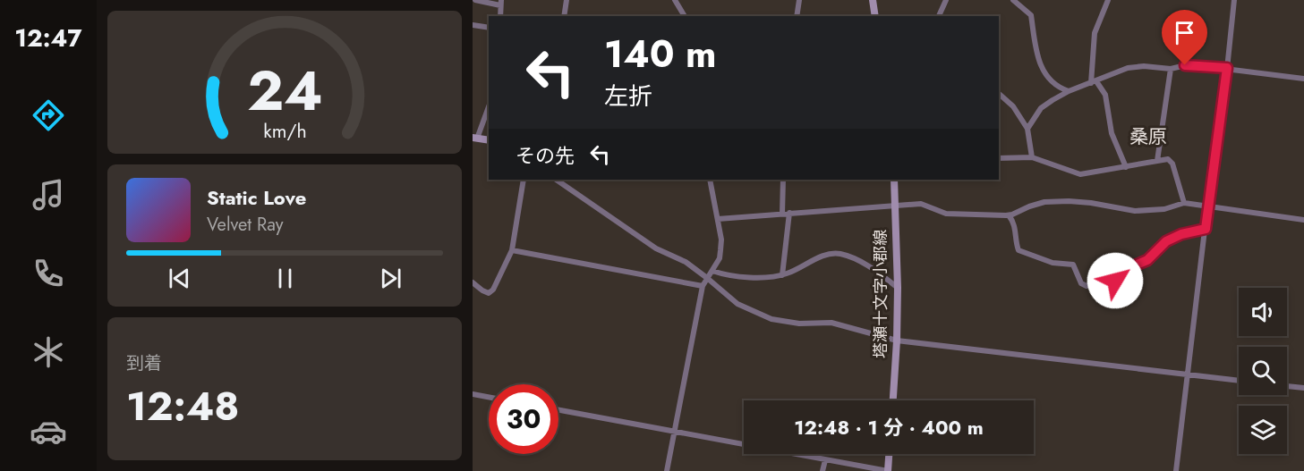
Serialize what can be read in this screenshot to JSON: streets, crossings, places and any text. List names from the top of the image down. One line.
{"streets":{"main road":["塔瀬十文字小郡線"]},"districts":["桑原"],"page":{"tabs":"12:47","turn":["140 m","左折"],"then":"その先","song":["Static Love","Velvet Ray"],"tile":["到着","12:48"],"limit":"30","trip":"12:48 · 1 分 · 400 m","gauge":["24","km/h"]}}
